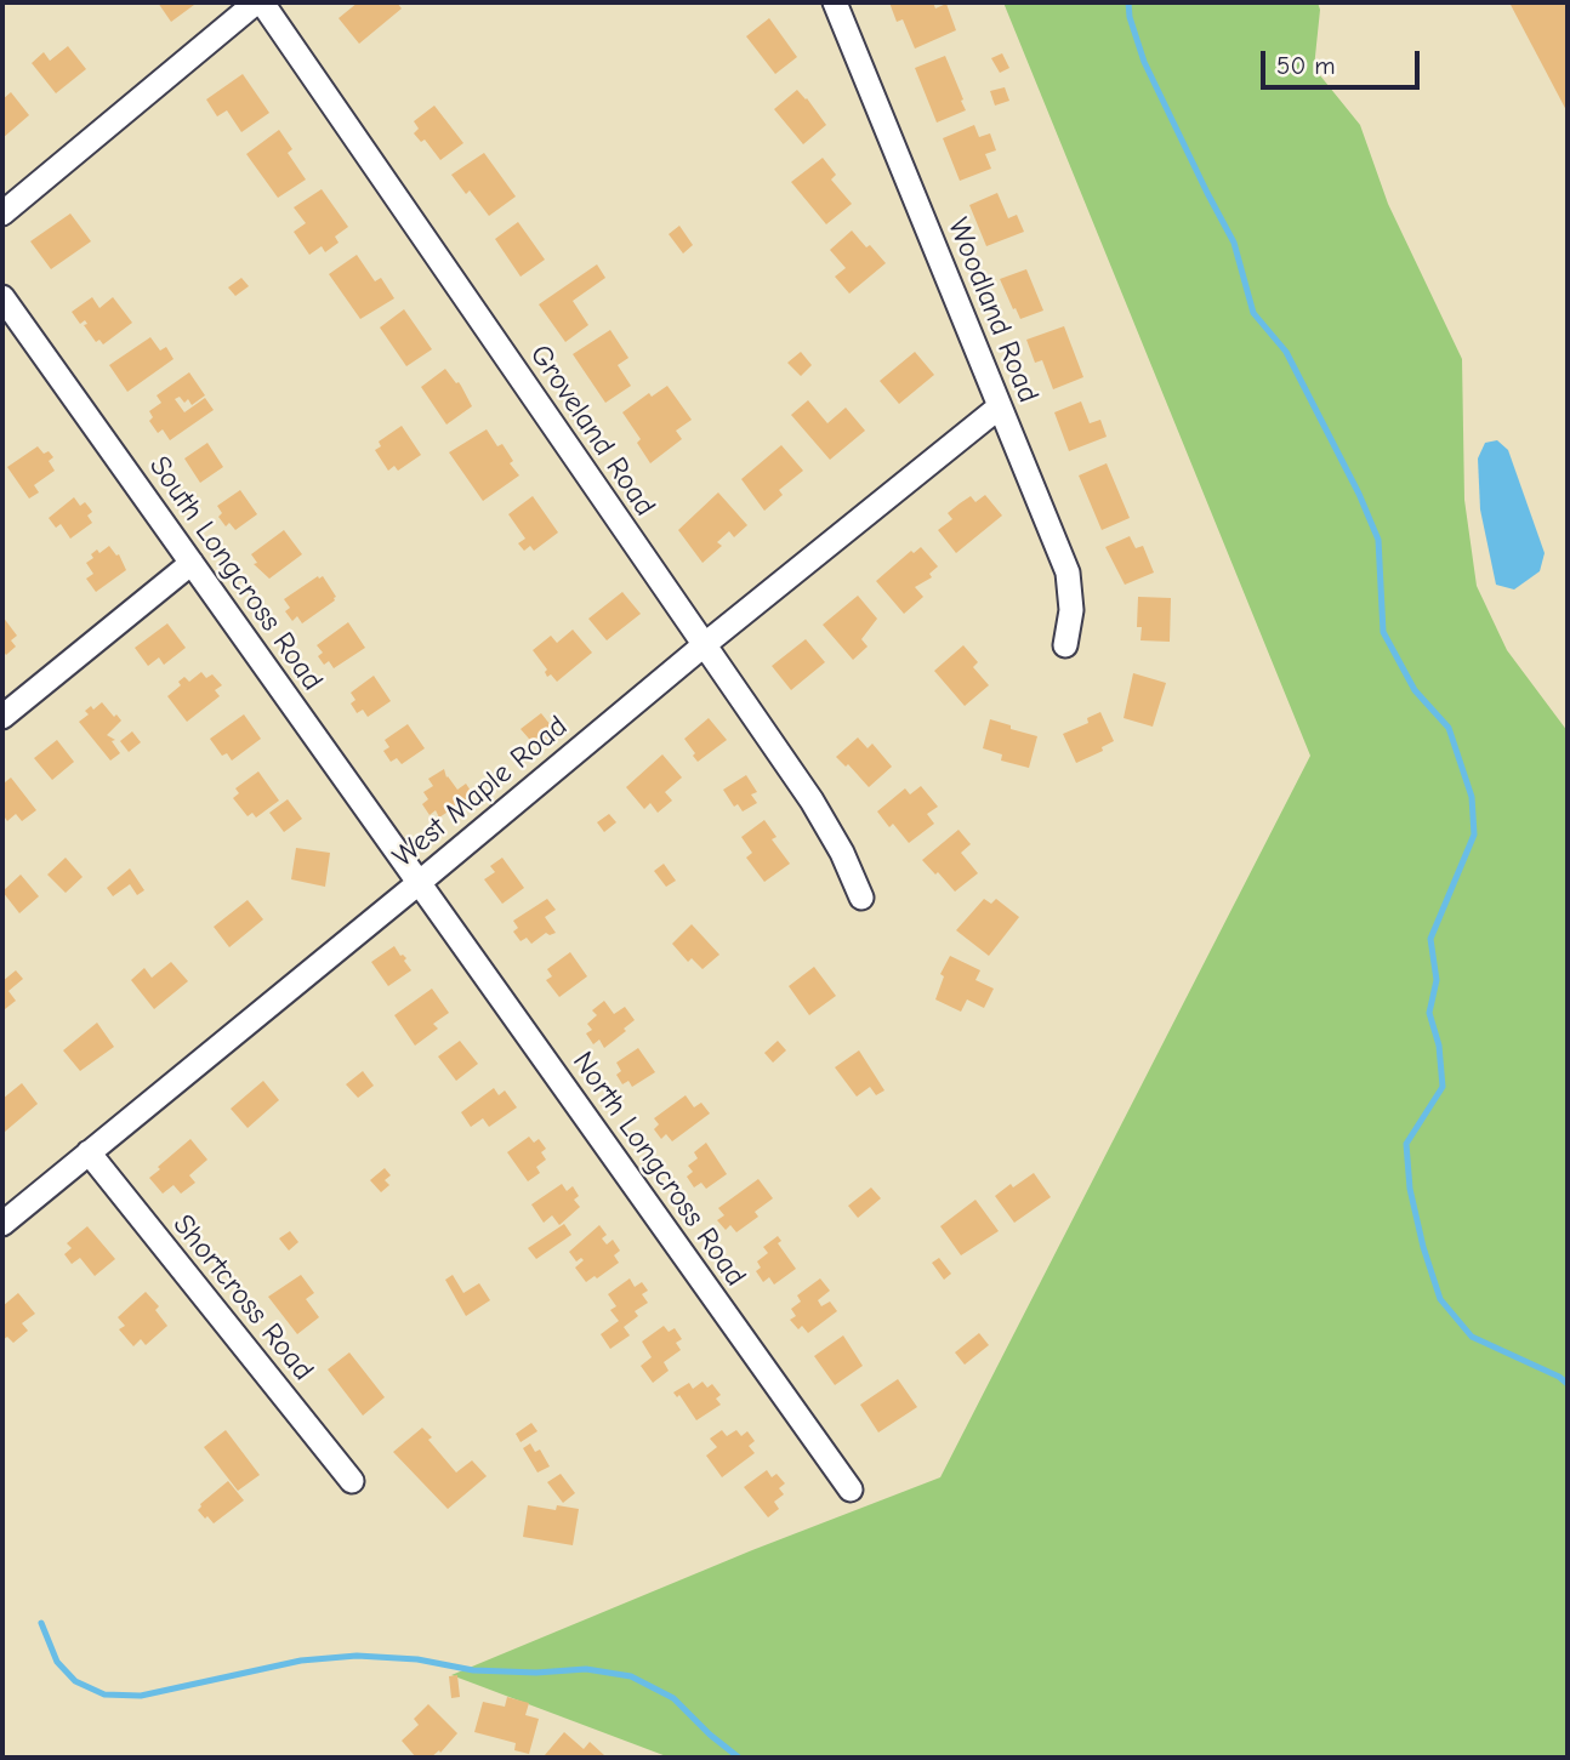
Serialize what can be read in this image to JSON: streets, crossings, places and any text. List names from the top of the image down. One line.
{"streets":{"street":["Woodland Road","Groveland Road","South Longcross Road","West Maple Road","North Longcross Road","Shortcross Road"]},"crossings":[["Woodland Road","West Maple Road"],["Groveland Road","West Maple Road"],["South Longcross Road","West Maple Road"],["South Longcross Road","North Longcross Road"],["West Maple Road","North Longcross Road"],["West Maple Road","Shortcross Road"]],"scale_bar":"50 m"}
